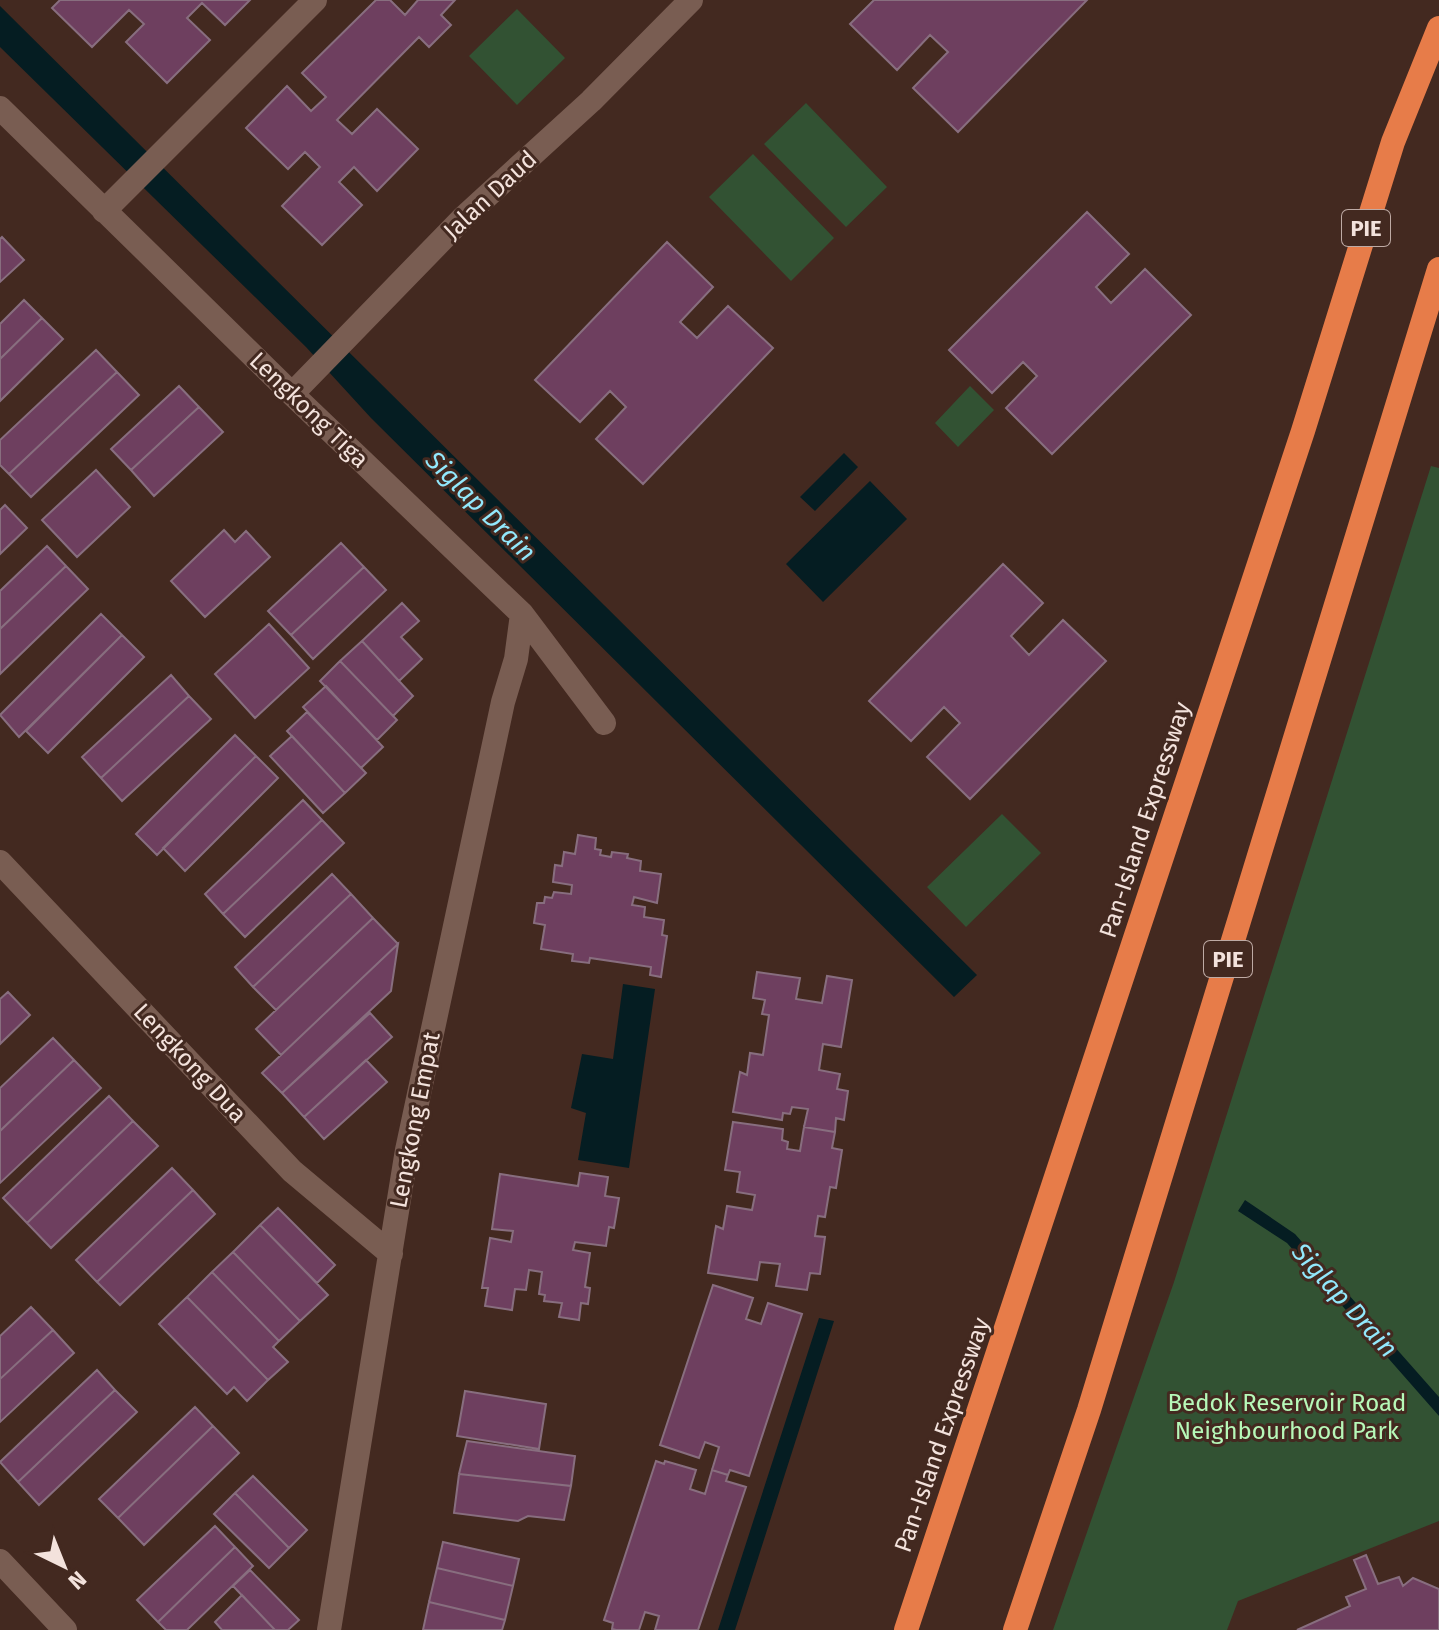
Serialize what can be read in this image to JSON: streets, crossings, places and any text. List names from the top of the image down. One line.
{"streets":{"highway":["PIE","Pan-Island Expressway"],"street":["Jalan Daud","Lengkong Tiga","Lengkong Dua","Lengkong Empat"]},"crossings":[["Jalan Daud","Lengkong Tiga"],["Lengkong Tiga","Lengkong Empat"],["Lengkong Dua","Lengkong Empat"]],"water":["Siglap Drain"],"parks":["Bedok Reservoir Road Neighbourhood Park"],"north":"bottom right"}
